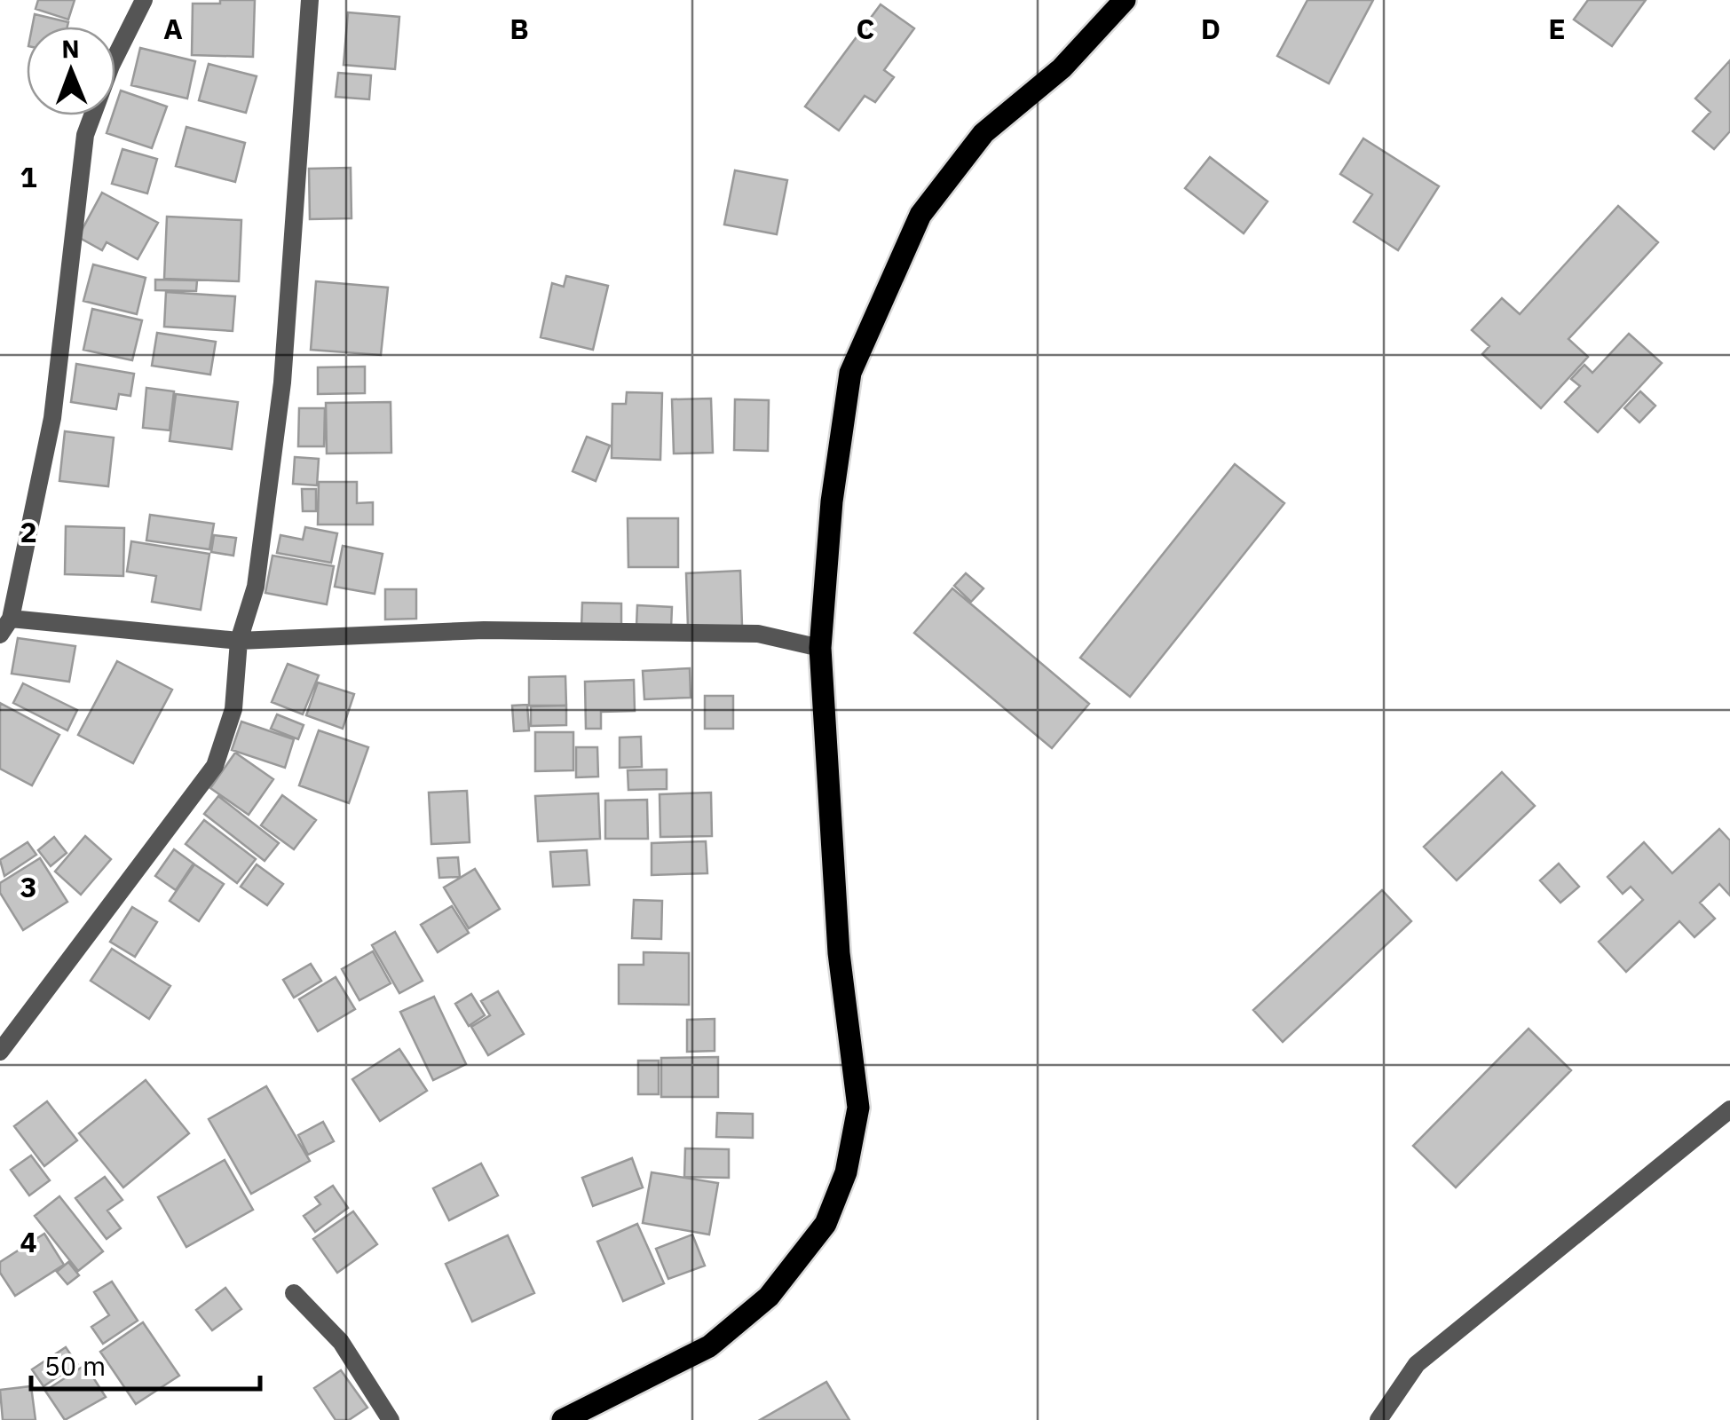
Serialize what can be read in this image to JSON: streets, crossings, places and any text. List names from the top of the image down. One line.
{"scale_bar":"50 m","north":"top","grid":{"columns":["A","B","C","D","E"],"rows":["1","2","3","4"]}}
